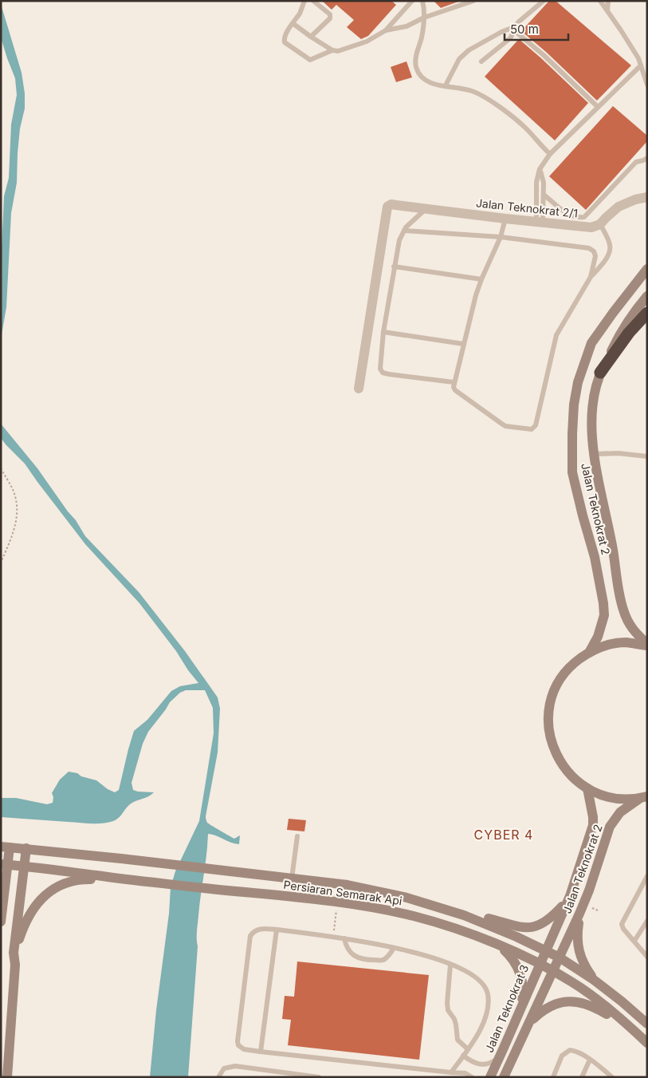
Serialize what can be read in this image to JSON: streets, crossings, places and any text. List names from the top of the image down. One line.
{"streets":{"main road":["Jalan Teknokrat 2","Persiaran Semarak Api","Jalan Teknokrat 3"],"street":["Jalan Teknokrat 2/1"]},"crossings":[["Jalan Teknokrat 2","Persiaran Semarak Api"],["Jalan Teknokrat 2","Jalan Teknokrat 3"],["Persiaran Semarak Api","Jalan Teknokrat 3"]],"districts":["CYBER 4"],"scale_bar":"50 m"}
